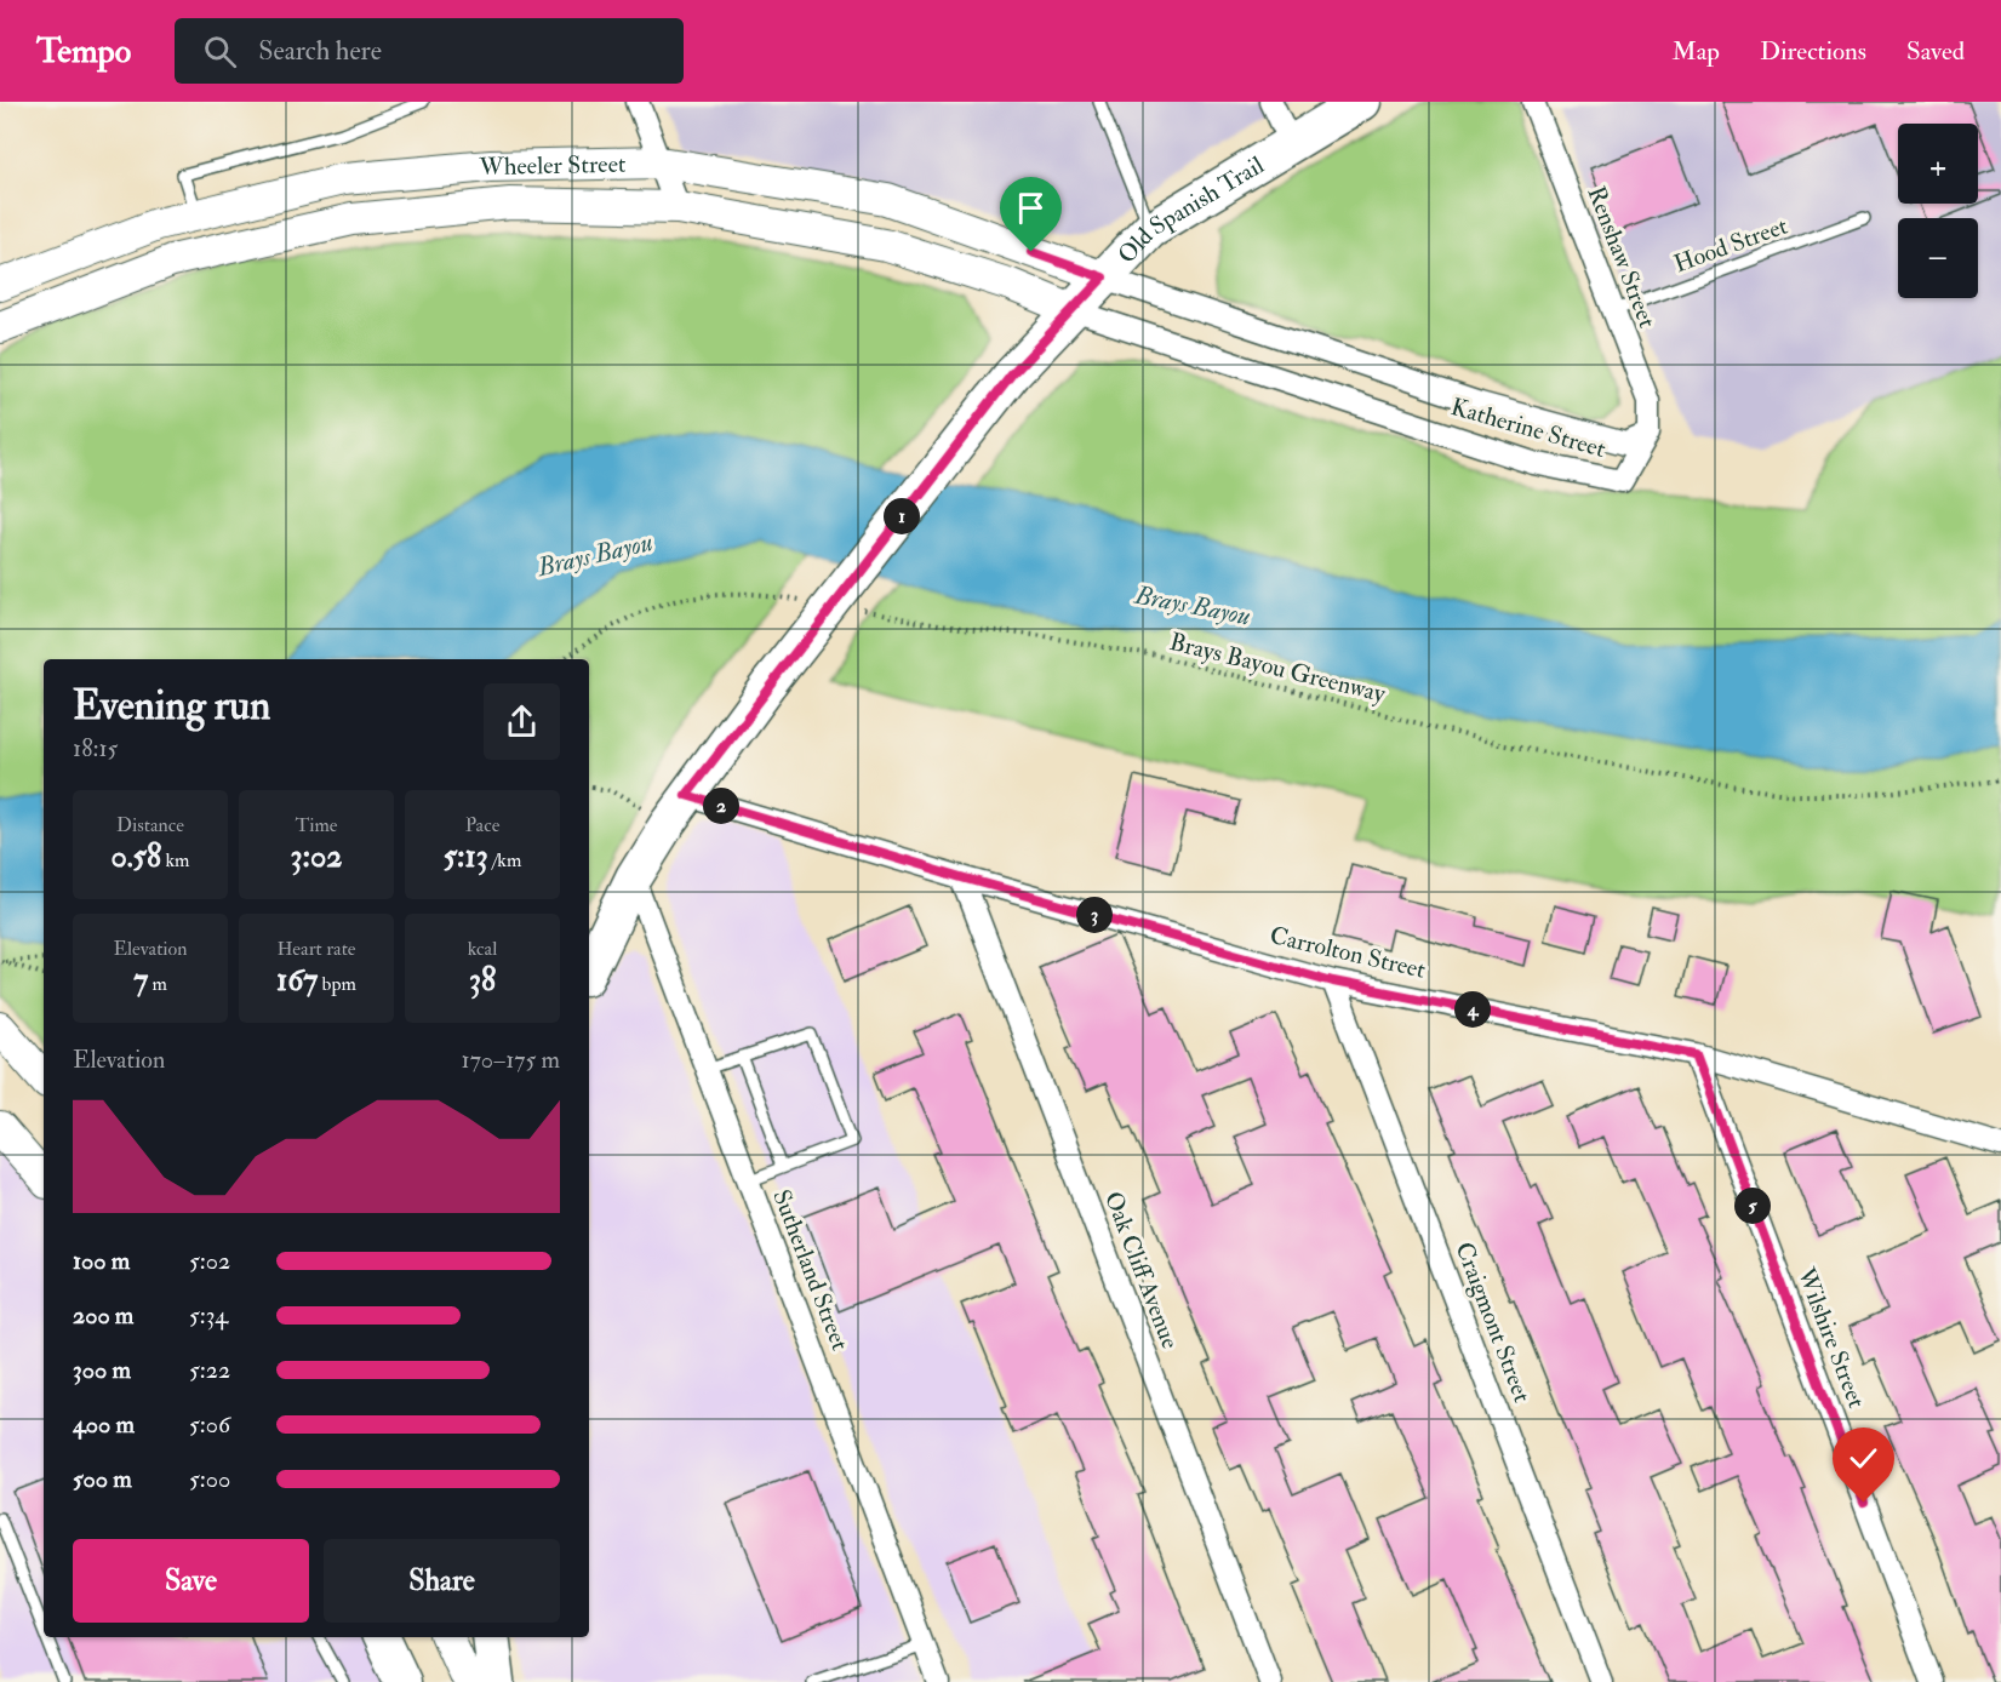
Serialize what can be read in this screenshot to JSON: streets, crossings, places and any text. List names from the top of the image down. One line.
{"streets":{"main road":["Wheeler Street","Old Spanish Trail"],"street":["Renshaw Street","Katherine Street","Carrolton Street","Sutherland Street","Oak Cliff Avenue","Craigmont Street","Wilshire Street"],"lane":["Hood Street"],"path":["Brays Bayou Greenway"]},"crossings":[["Wheeler Street","Old Spanish Trail"],["Wheeler Street","Katherine Street"],["Old Spanish Trail","Katherine Street"],["Old Spanish Trail","Carrolton Street"],["Old Spanish Trail","Sutherland Street"],["Hood Street","Renshaw Street"],["Renshaw Street","Katherine Street"],["Carrolton Street","Oak Cliff Avenue"],["Carrolton Street","Craigmont Street"],["Carrolton Street","Wilshire Street"]],"water":["Brays Bayou"],"page":{"header":"Tempo","search":"Search here","nav":["Map","Directions","Saved"],"map_buttons":["+","−"],"pins":["1","2","3","4","5"],"heading":["Evening run","18:15"],"stats":[["Distance","0.58 km"],["Time","3:02"],["Pace","5:13 /km"],["Elevation","7 m"],["Heart rate","167 bpm"],["kcal","38"]],"chart":["Elevation","170–175 m"],"list":[{"name":"100 m","note":"5:02"},{"name":"200 m","note":"5:34"},{"name":"300 m","note":"5:22"},{"name":"400 m","note":"5:06"},{"name":"500 m","note":"5:00"}],"buttons":["Save","Share"]}}
